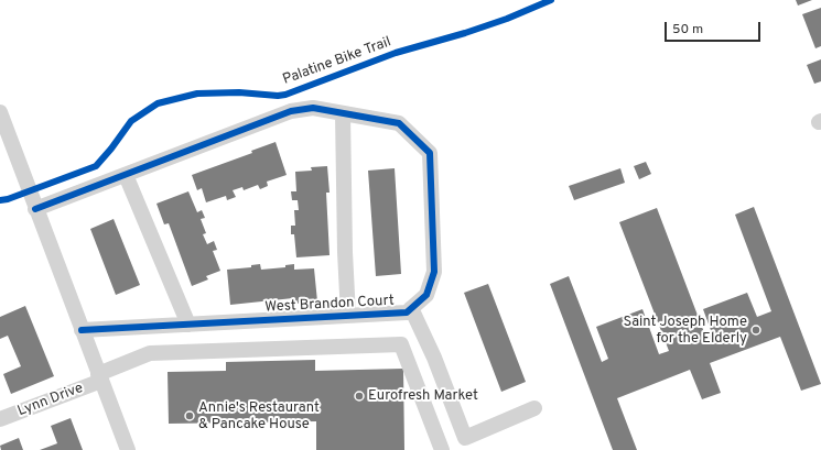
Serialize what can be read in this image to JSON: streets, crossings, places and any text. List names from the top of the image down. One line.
{"streets":{"street":["West Brandon Court","Lynn Drive"],"cycle path":["Palatine Bike Trail"]},"places":["Saint Joseph Home for the Elderly","Eurofresh Market","Annie's Restaurant & Pancake House"],"scale_bar":"50 m"}
